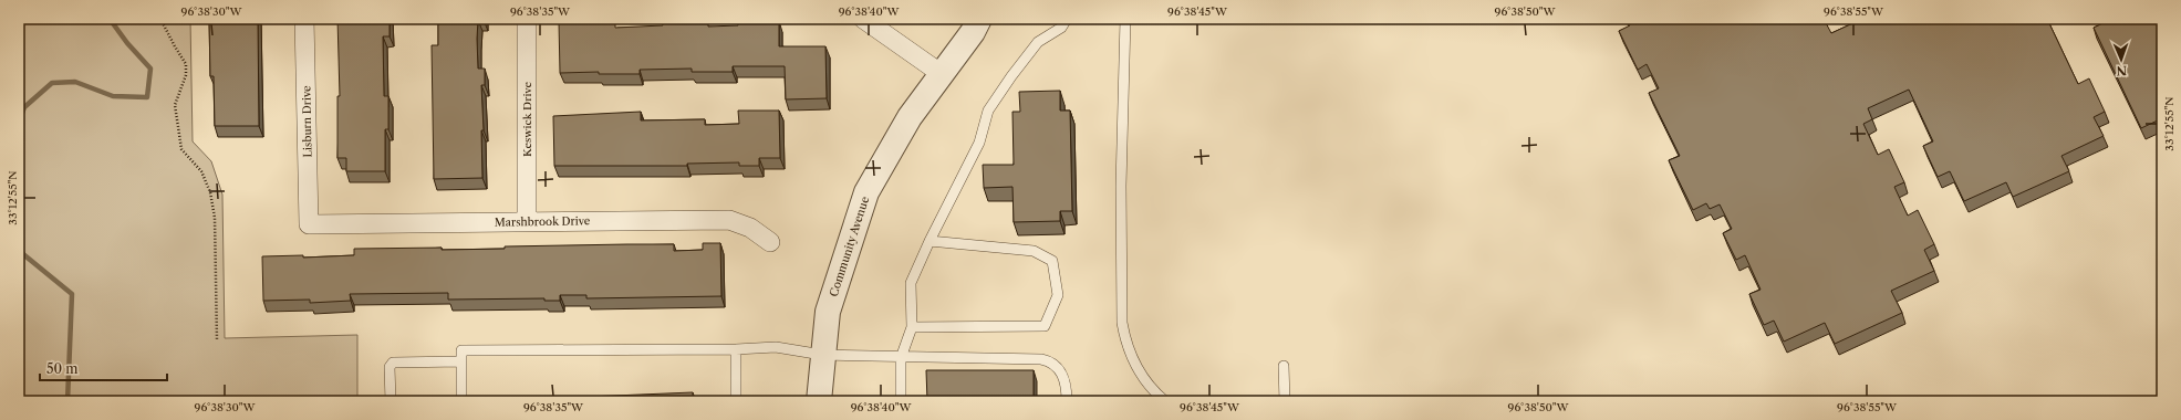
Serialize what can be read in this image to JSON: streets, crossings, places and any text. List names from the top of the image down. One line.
{"streets":{"street":["Keswick Drive","Lisburn Drive","Marshbrook Drive","Community Avenue"]},"crossings":[["Keswick Drive","Marshbrook Drive"],["Lisburn Drive","Marshbrook Drive"]],"scale_bar":"50 m","north":"bottom","coordinates":["96°38'30\"W","96°38'35\"W","96°38'40\"W","96°38'45\"W","96°38'50\"W","96°38'55\"W","33°12'55\"N"]}
